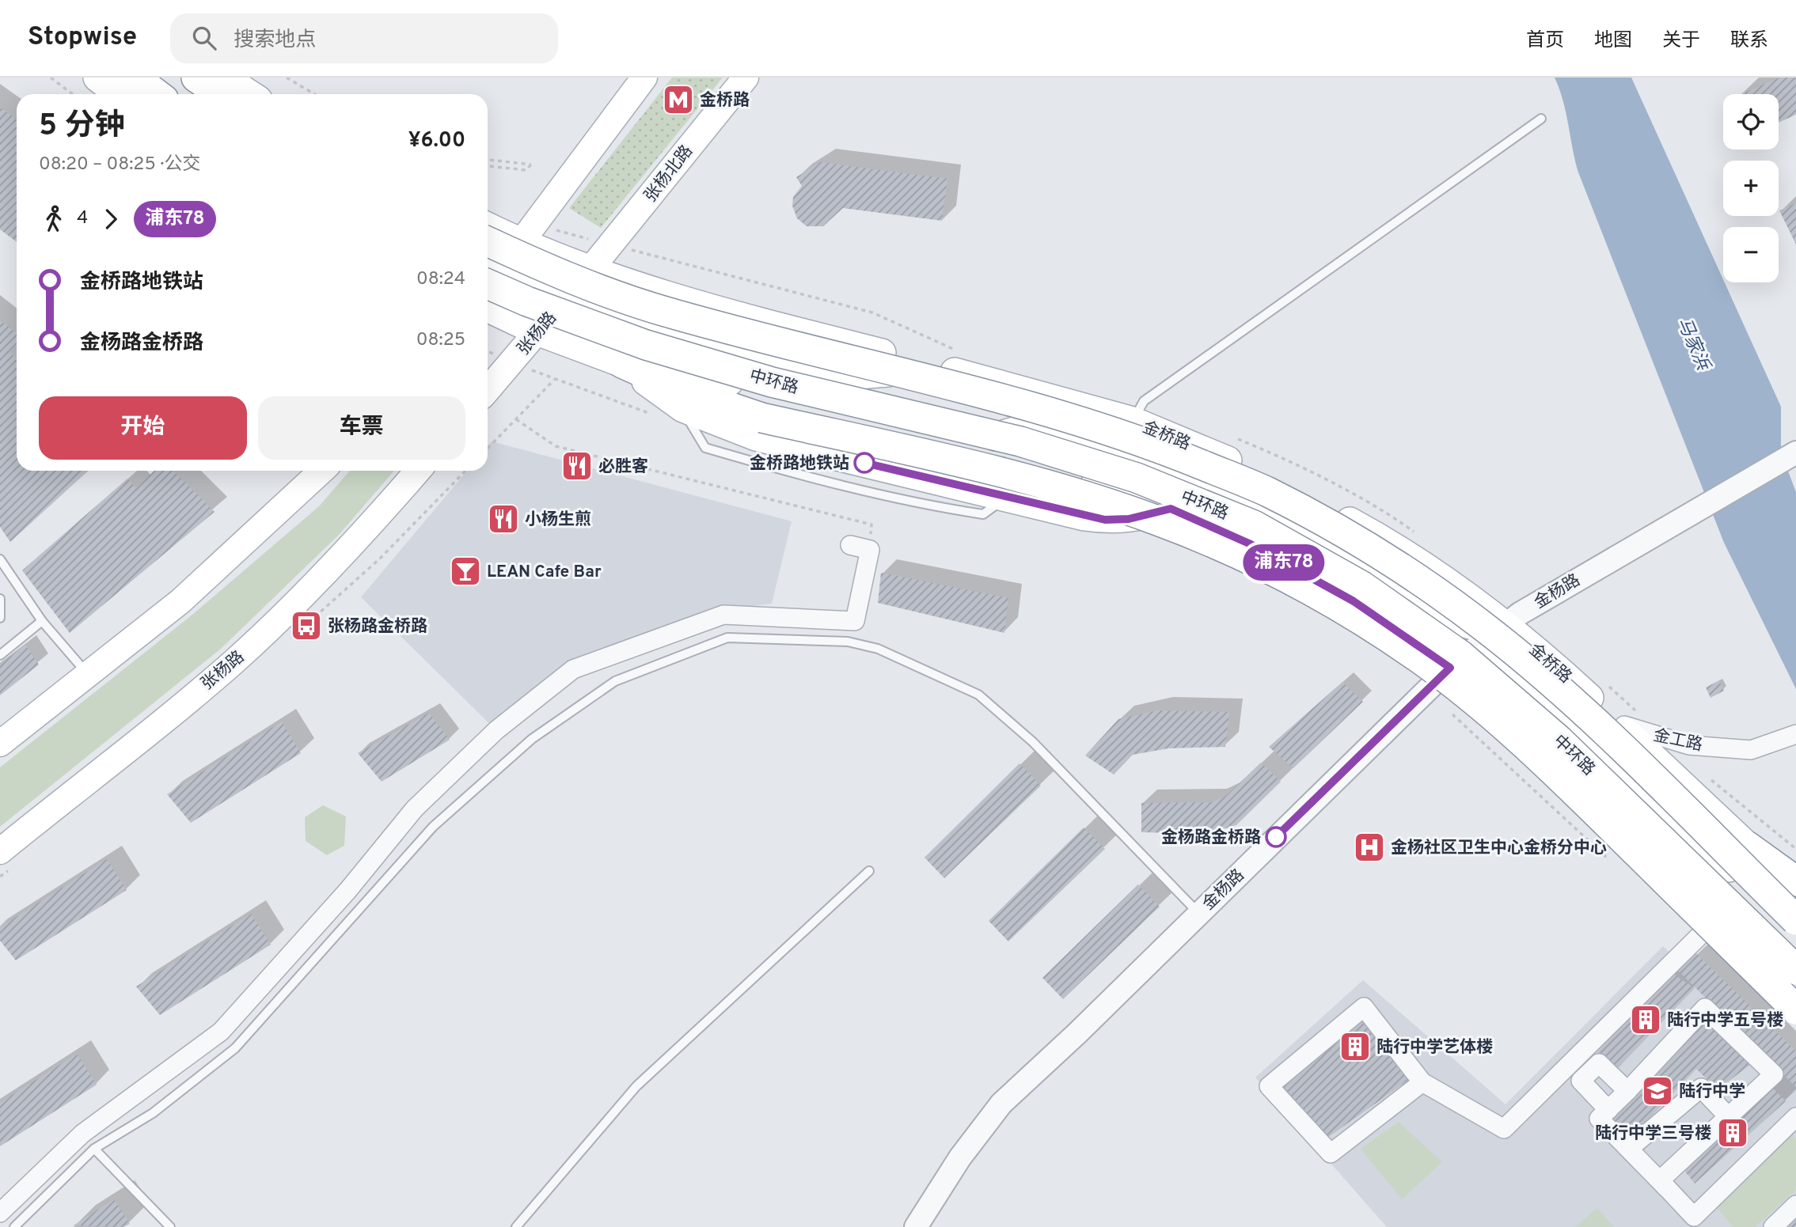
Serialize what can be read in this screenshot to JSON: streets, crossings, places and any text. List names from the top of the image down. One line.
{"streets":{"highway":["中环路"],"main road":["张杨北路","张杨路","金桥路"],"street":["金杨路","金工路"]},"crossings":[["张杨北路","张杨路"],["张杨北路","金桥路"],["张杨路","金桥路"],["金桥路","金杨路"],["金桥路","金工路"]],"water":["马家浜"],"places":{"metro station":["金桥路"],"other":["金桥路地铁站","金杨路金桥路"],"restaurant":["必胜客","小杨生煎"],"bar":["LEAN Cafe Bar"],"bus stop":["张杨路金桥路"],"hospital":["金杨社区卫生中心金桥分中心"],"building":["陆行中学五号楼","陆行中学艺体楼","陆行中学三号楼"],"school or university":["陆行中学"]},"lines":["bus line 浦东78"],"page":{"header":"Stopwise","search":"搜索地点","nav":["首页","地图","关于","联系"],"on_map":"浦东78","map_buttons":["+","−"],"heading":["5 分钟","08:20 – 08:25 · 公交","¥6.00"],"legs":["4","浦东78"],"list":[{"name":"金桥路地铁站","value":"08:24"},{"name":"金杨路金桥路","value":"08:25"}],"buttons":["开始","车票"]}}
